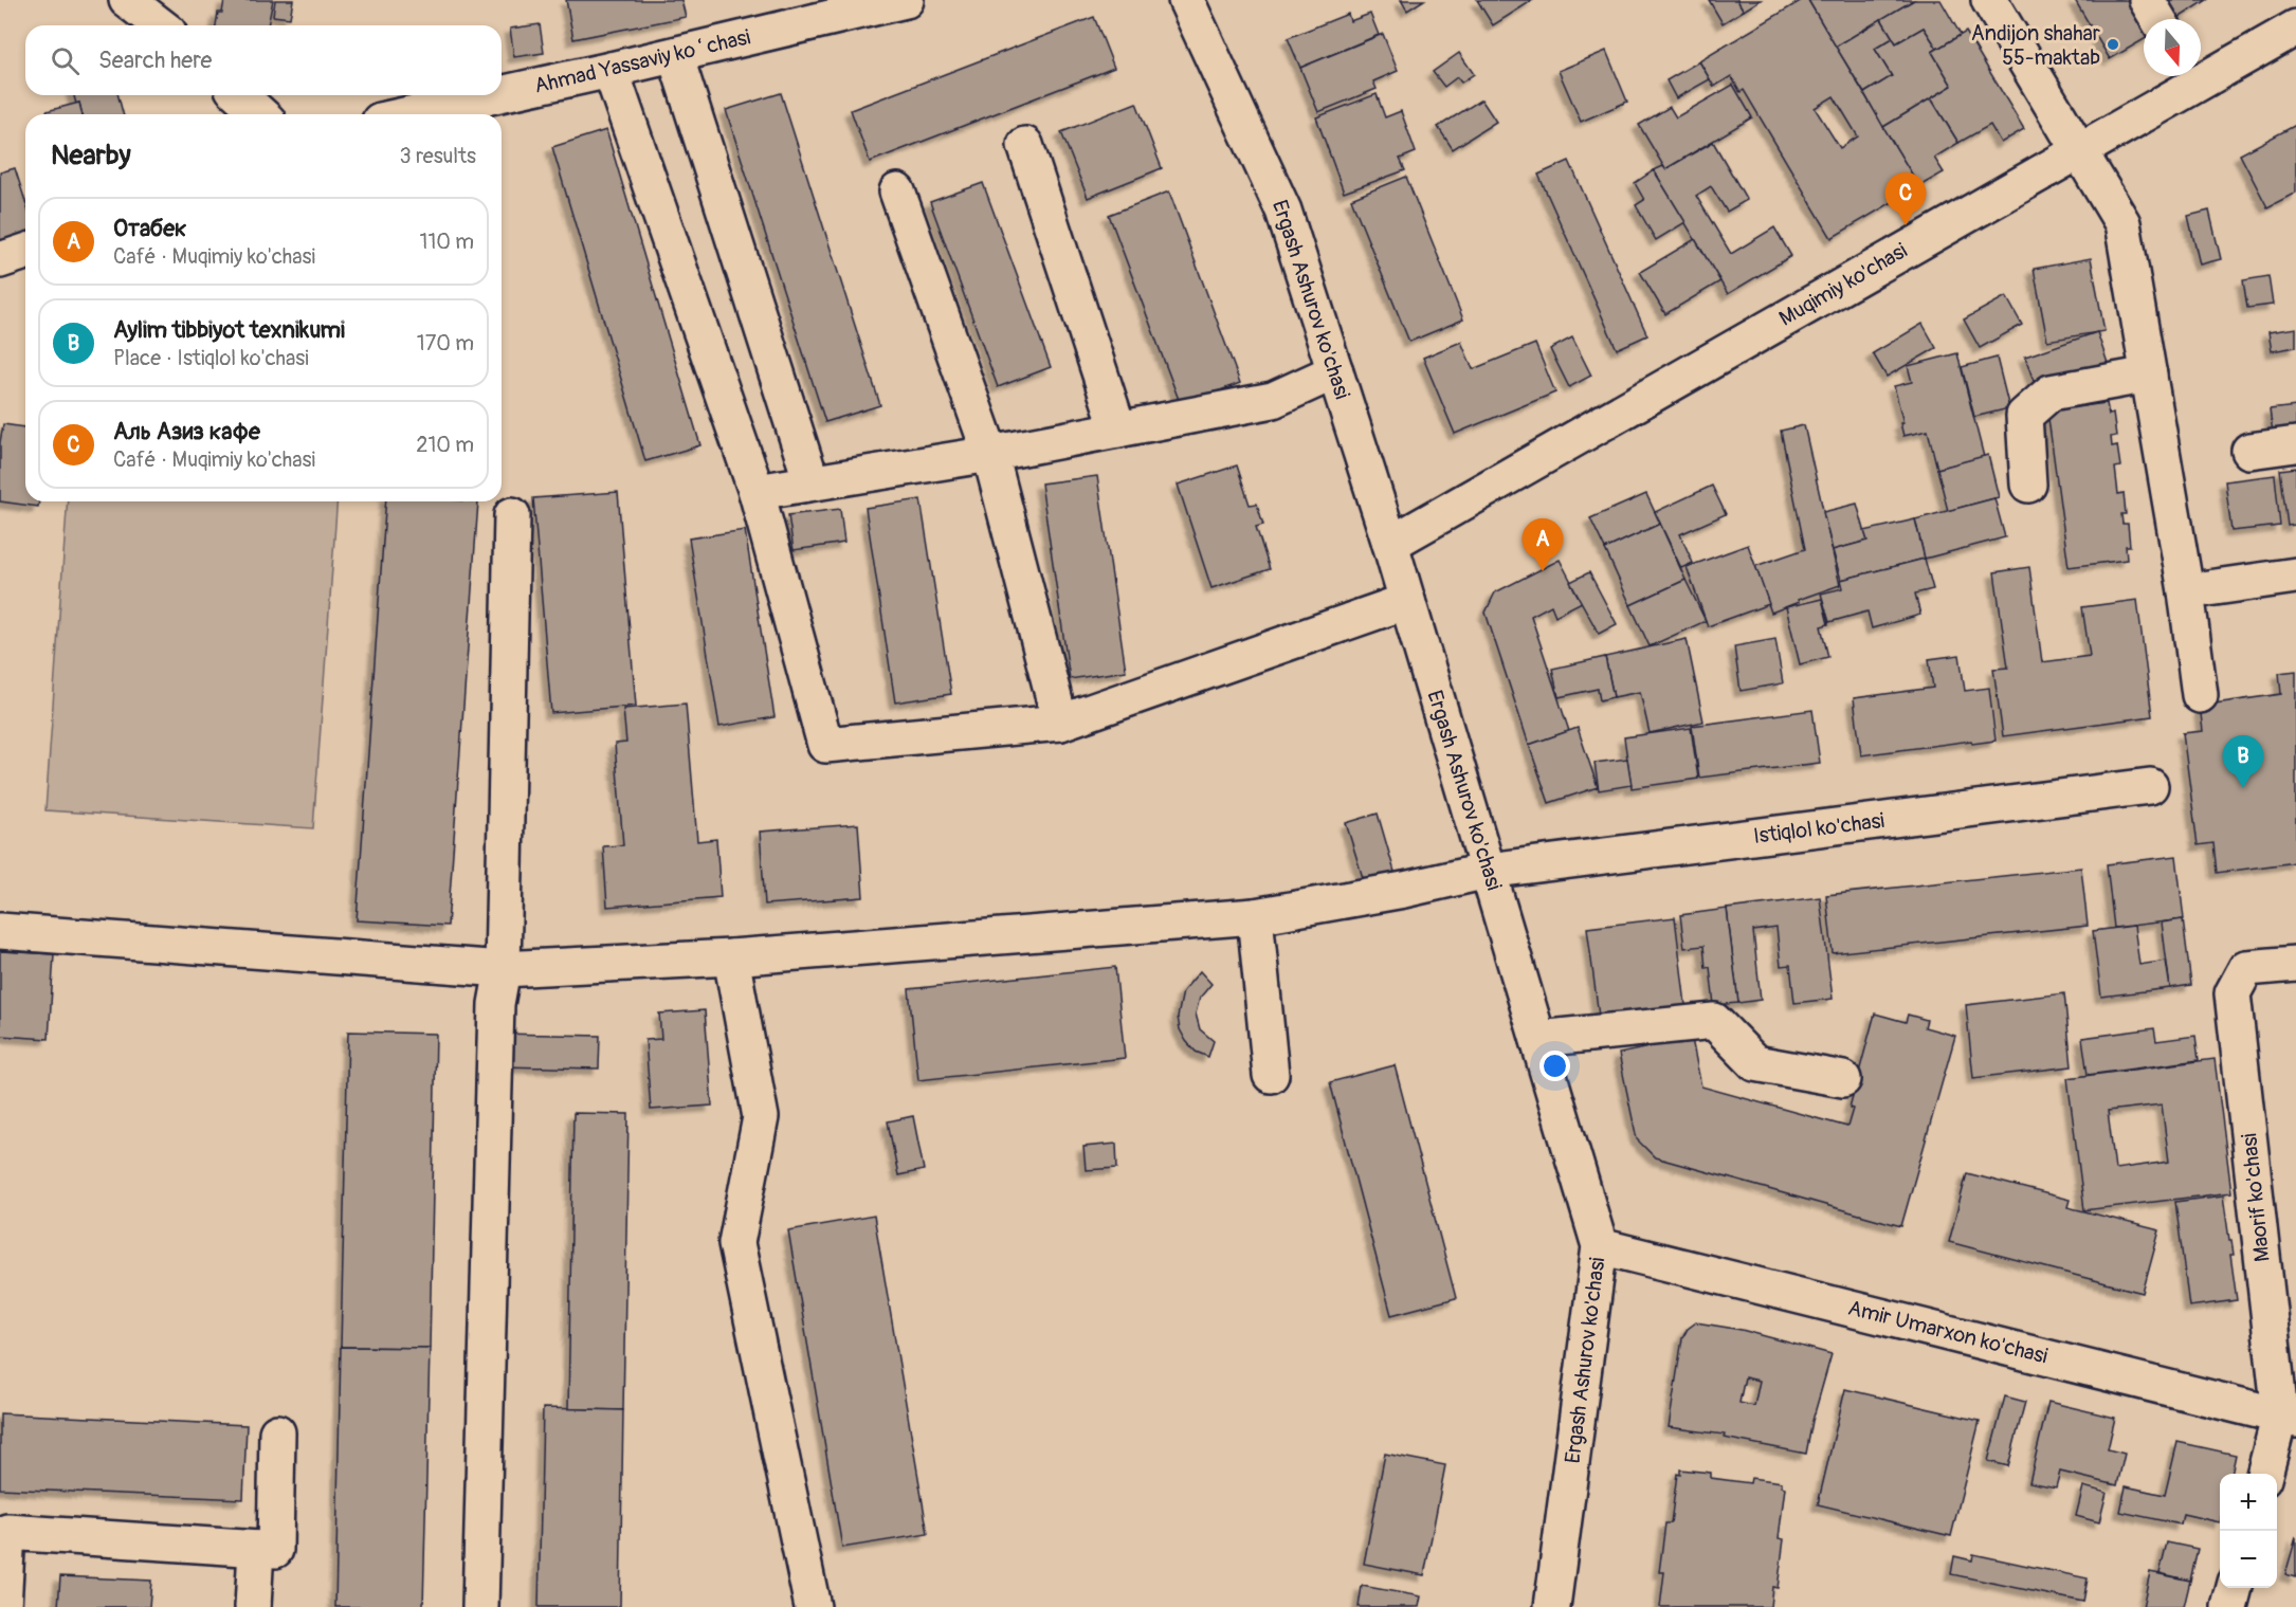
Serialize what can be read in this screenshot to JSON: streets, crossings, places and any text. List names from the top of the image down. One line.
{"streets":{"street":["Ahmad Yassaviy koʻchasi","Muqimiy ko'chasi","Ergash Ashurov ko'chasi","Istiqlol ko'chasi","Maorif ko'chasi","Amir Umarxon ko'chasi"]},"crossings":[["Muqimiy ko'chasi","Ergash Ashurov ko'chasi"],["Ergash Ashurov ko'chasi","Istiqlol ko'chasi"],["Ergash Ashurov ko'chasi","Amir Umarxon ko'chasi"],["Maorif ko'chasi","Amir Umarxon ko'chasi"]],"places":["Andijon shahar 55-maktab"],"north":"bottom","page":{"search":"Search here","heading":["Nearby","3 results"],"pins":["C","A","B"],"list":[{"mark":"A","name":"Отабек","note":"Café · Muqimiy ko'chasi","value":"110 m"},{"mark":"B","name":"Aylim tibbiyot texnikumi","note":"Place · Istiqlol ko'chasi","value":"170 m"},{"mark":"C","name":"Аль Азиз кафе","note":"Café · Muqimiy ko'chasi","value":"210 m"}],"map_buttons":["+","−"]}}
